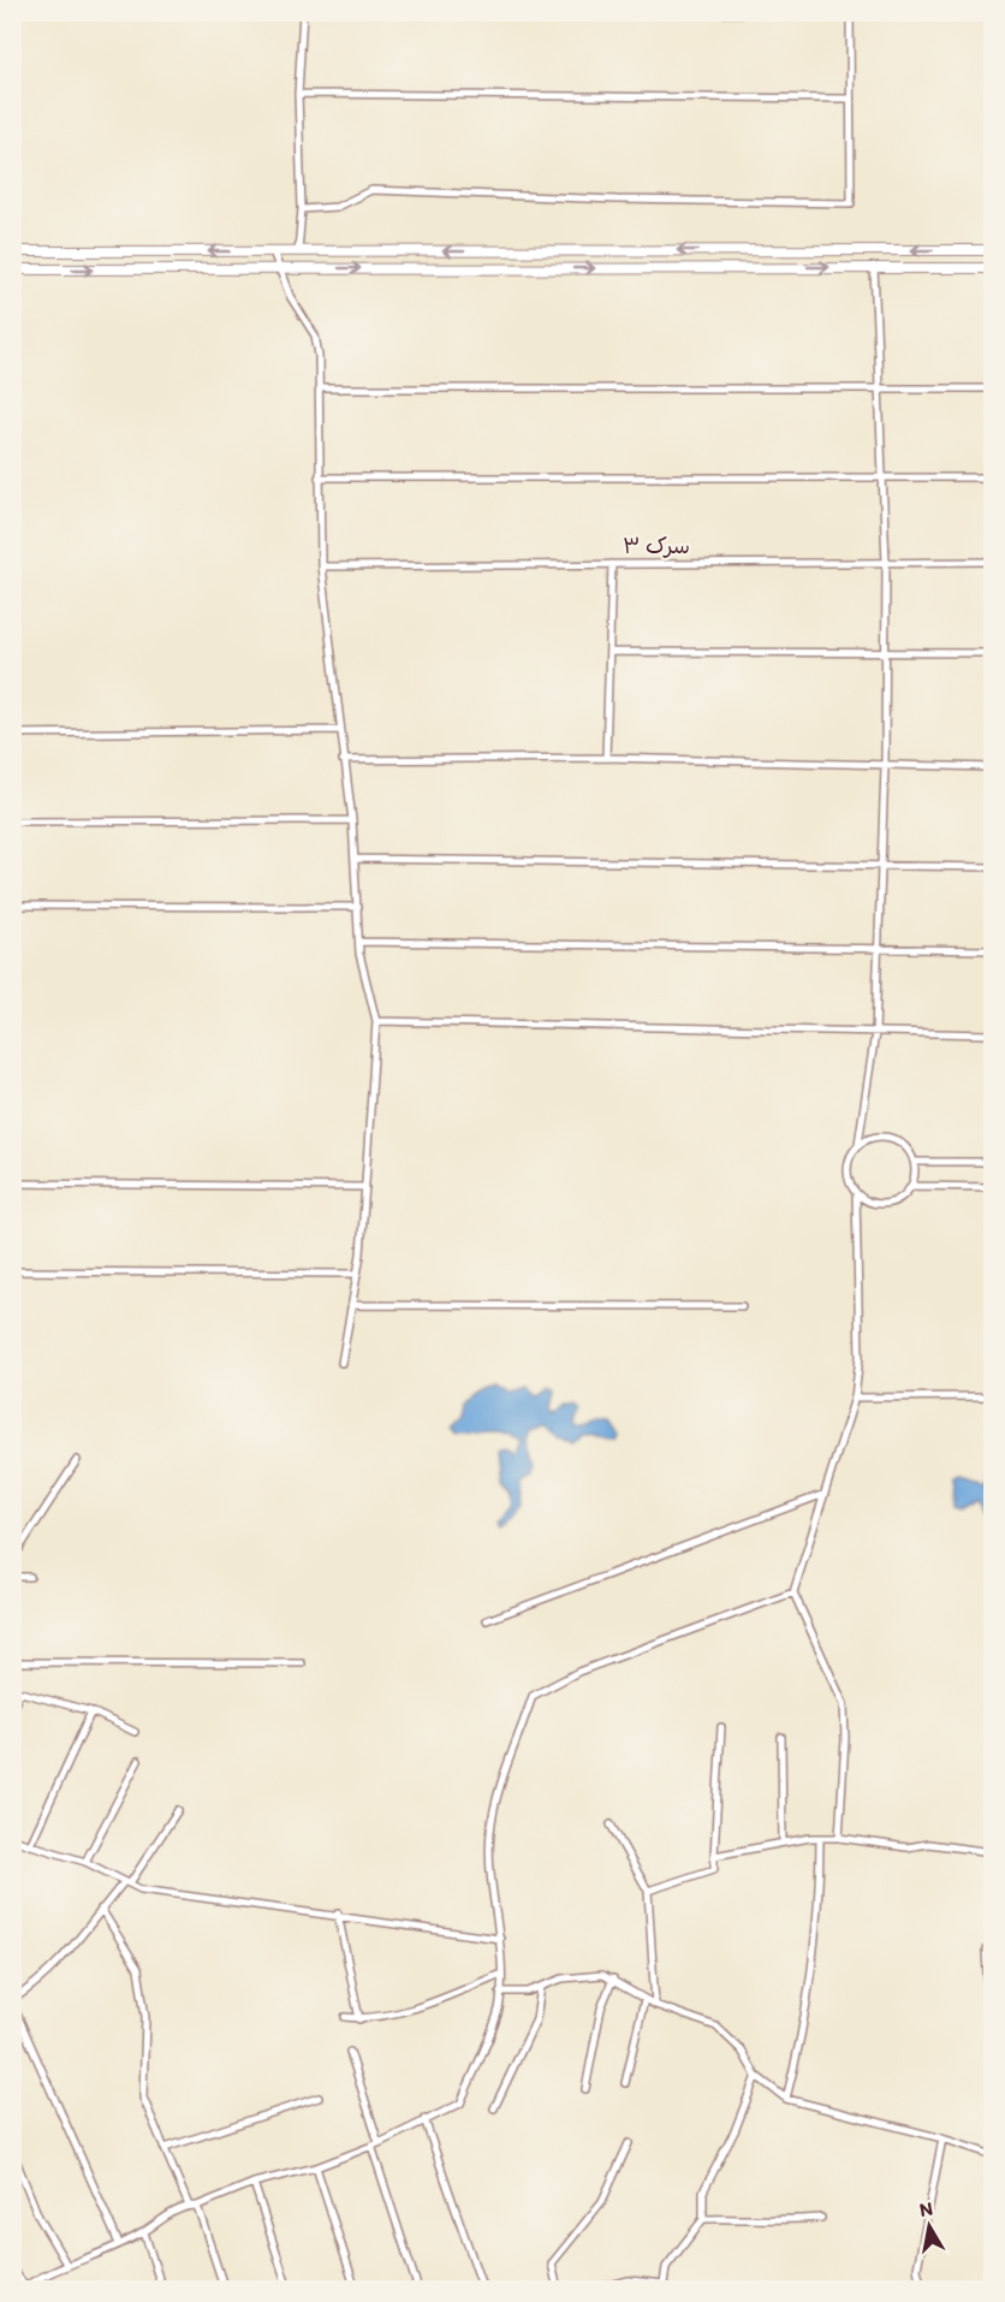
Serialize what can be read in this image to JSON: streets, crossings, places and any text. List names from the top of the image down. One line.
{"streets":{"street":["سرک ۳"]},"north":"top"}
